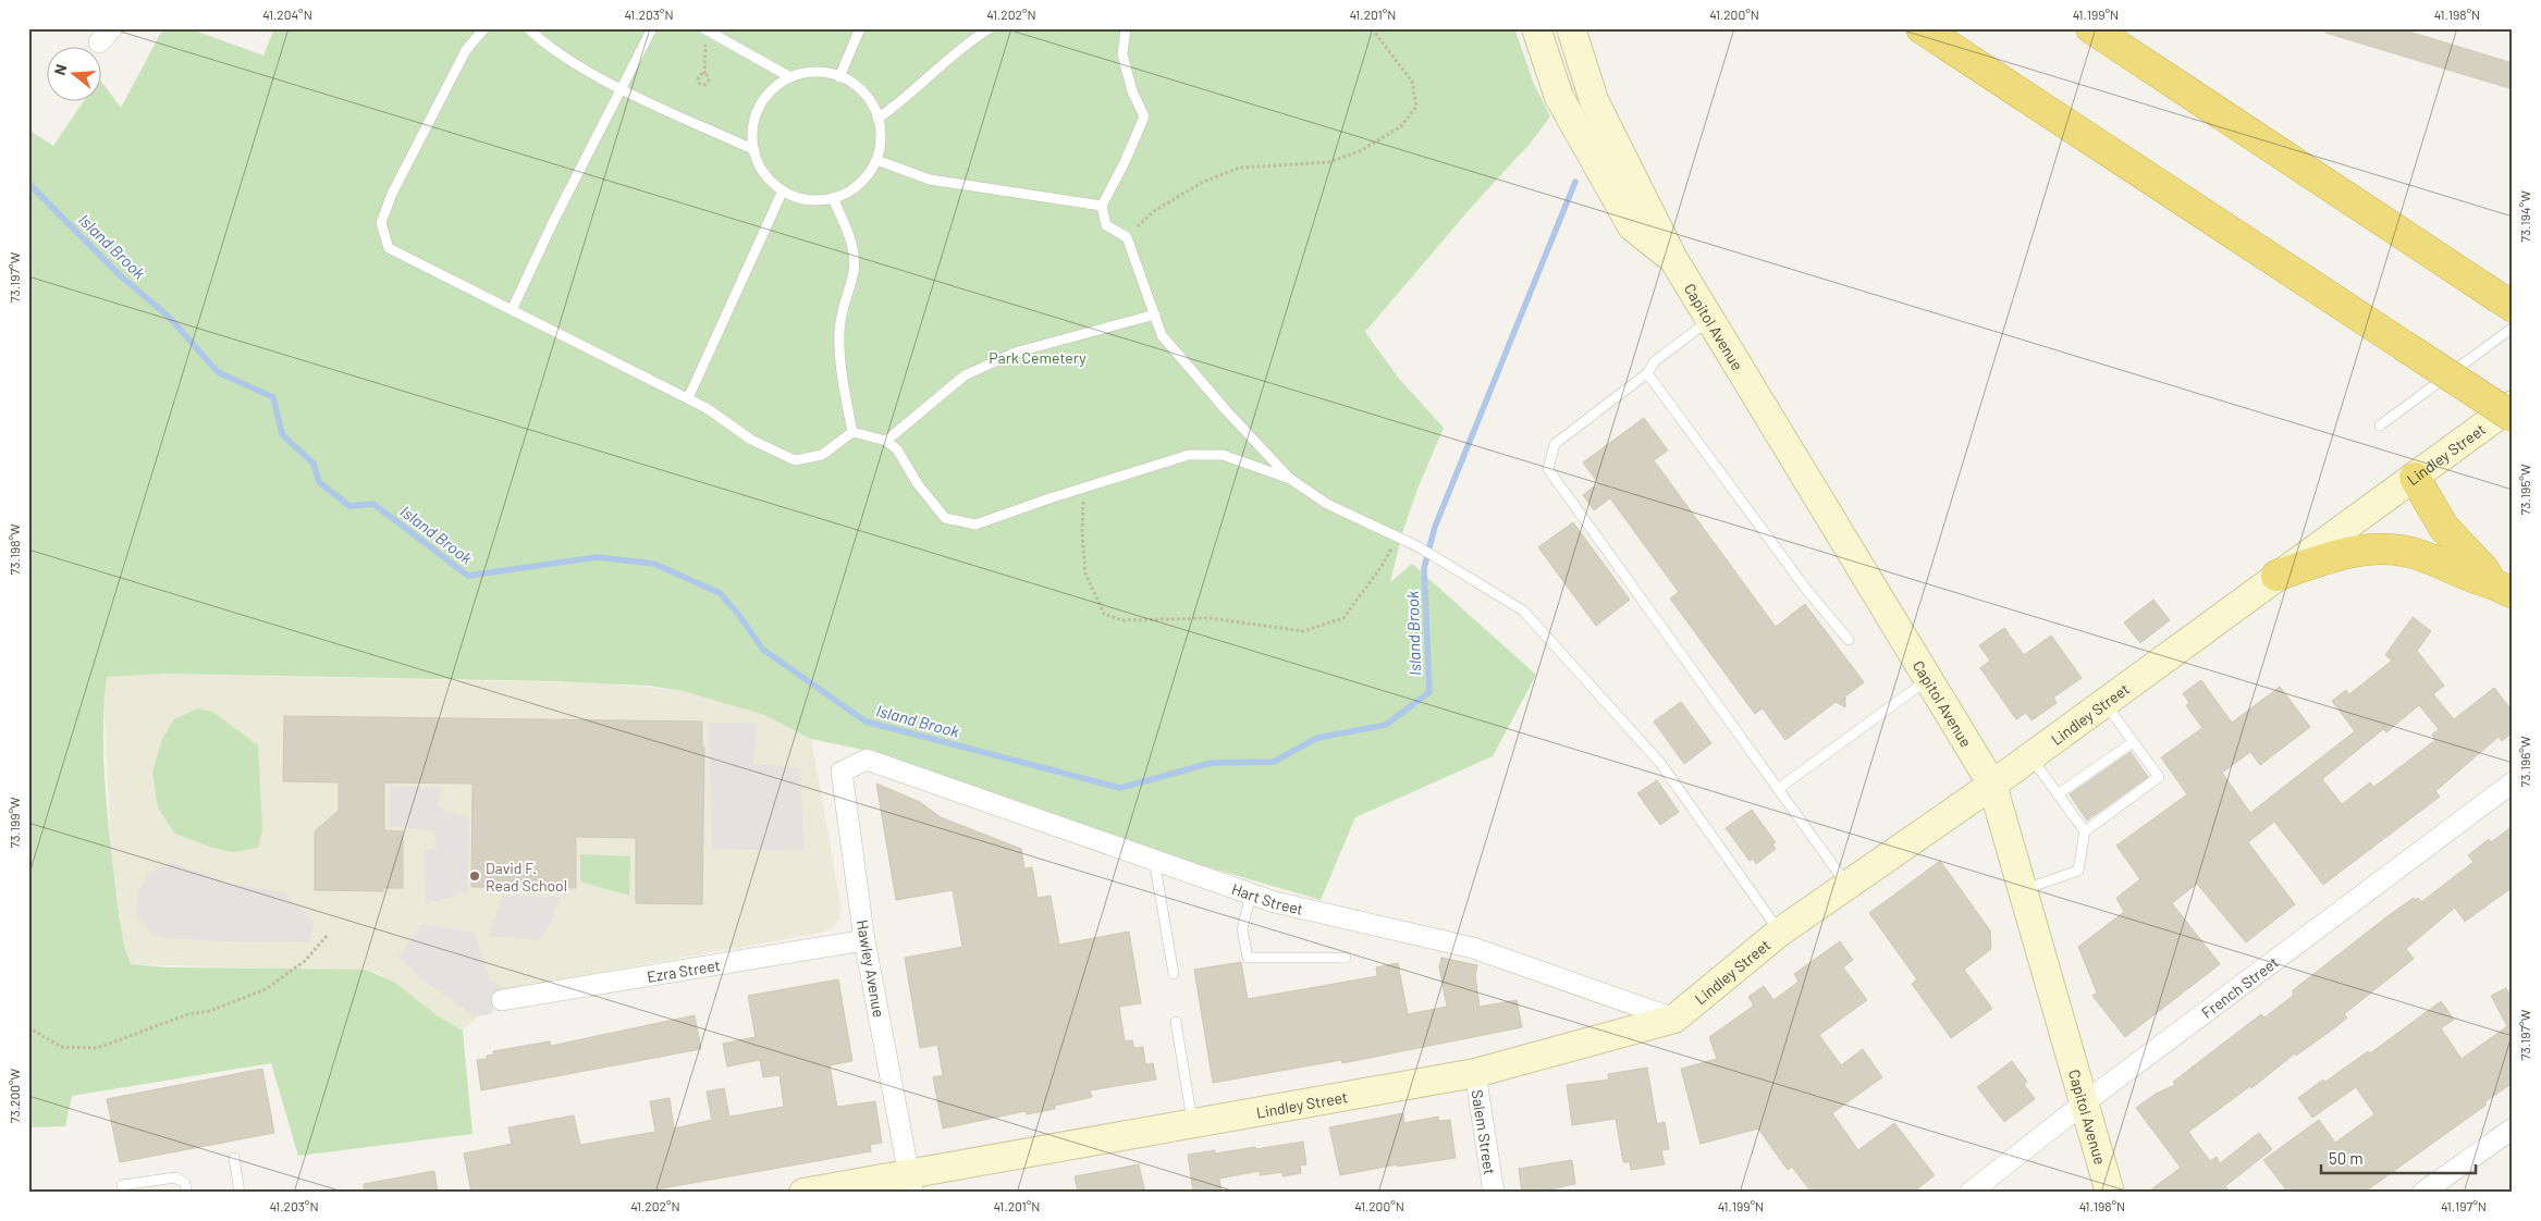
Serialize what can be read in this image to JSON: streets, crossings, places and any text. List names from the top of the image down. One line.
{"streets":{"main road":["Capitol Avenue","Lindley Street"],"street":["Hart Street","Hawley Avenue","Ezra Street","French Street","Salem Street"]},"crossings":[["Capitol Avenue","Lindley Street"],["Capitol Avenue","French Street"],["Lindley Street","Hart Street"],["Lindley Street","Hawley Avenue"],["Lindley Street","Salem Street"],["Hart Street","Hawley Avenue"],["Hawley Avenue","Ezra Street"]],"water":["Island Brook"],"parks":["Park Cemetery"],"places":["David F. Read School"],"scale_bar":"50 m","north":"left","coordinates":["41.204°N","41.203°N","41.202°N","41.201°N","41.200°N","41.199°N","41.198°N","73.194°W","73.197°W","73.195°W","73.198°W","73.196°W","73.199°W","73.200°W","41.197°N"]}
